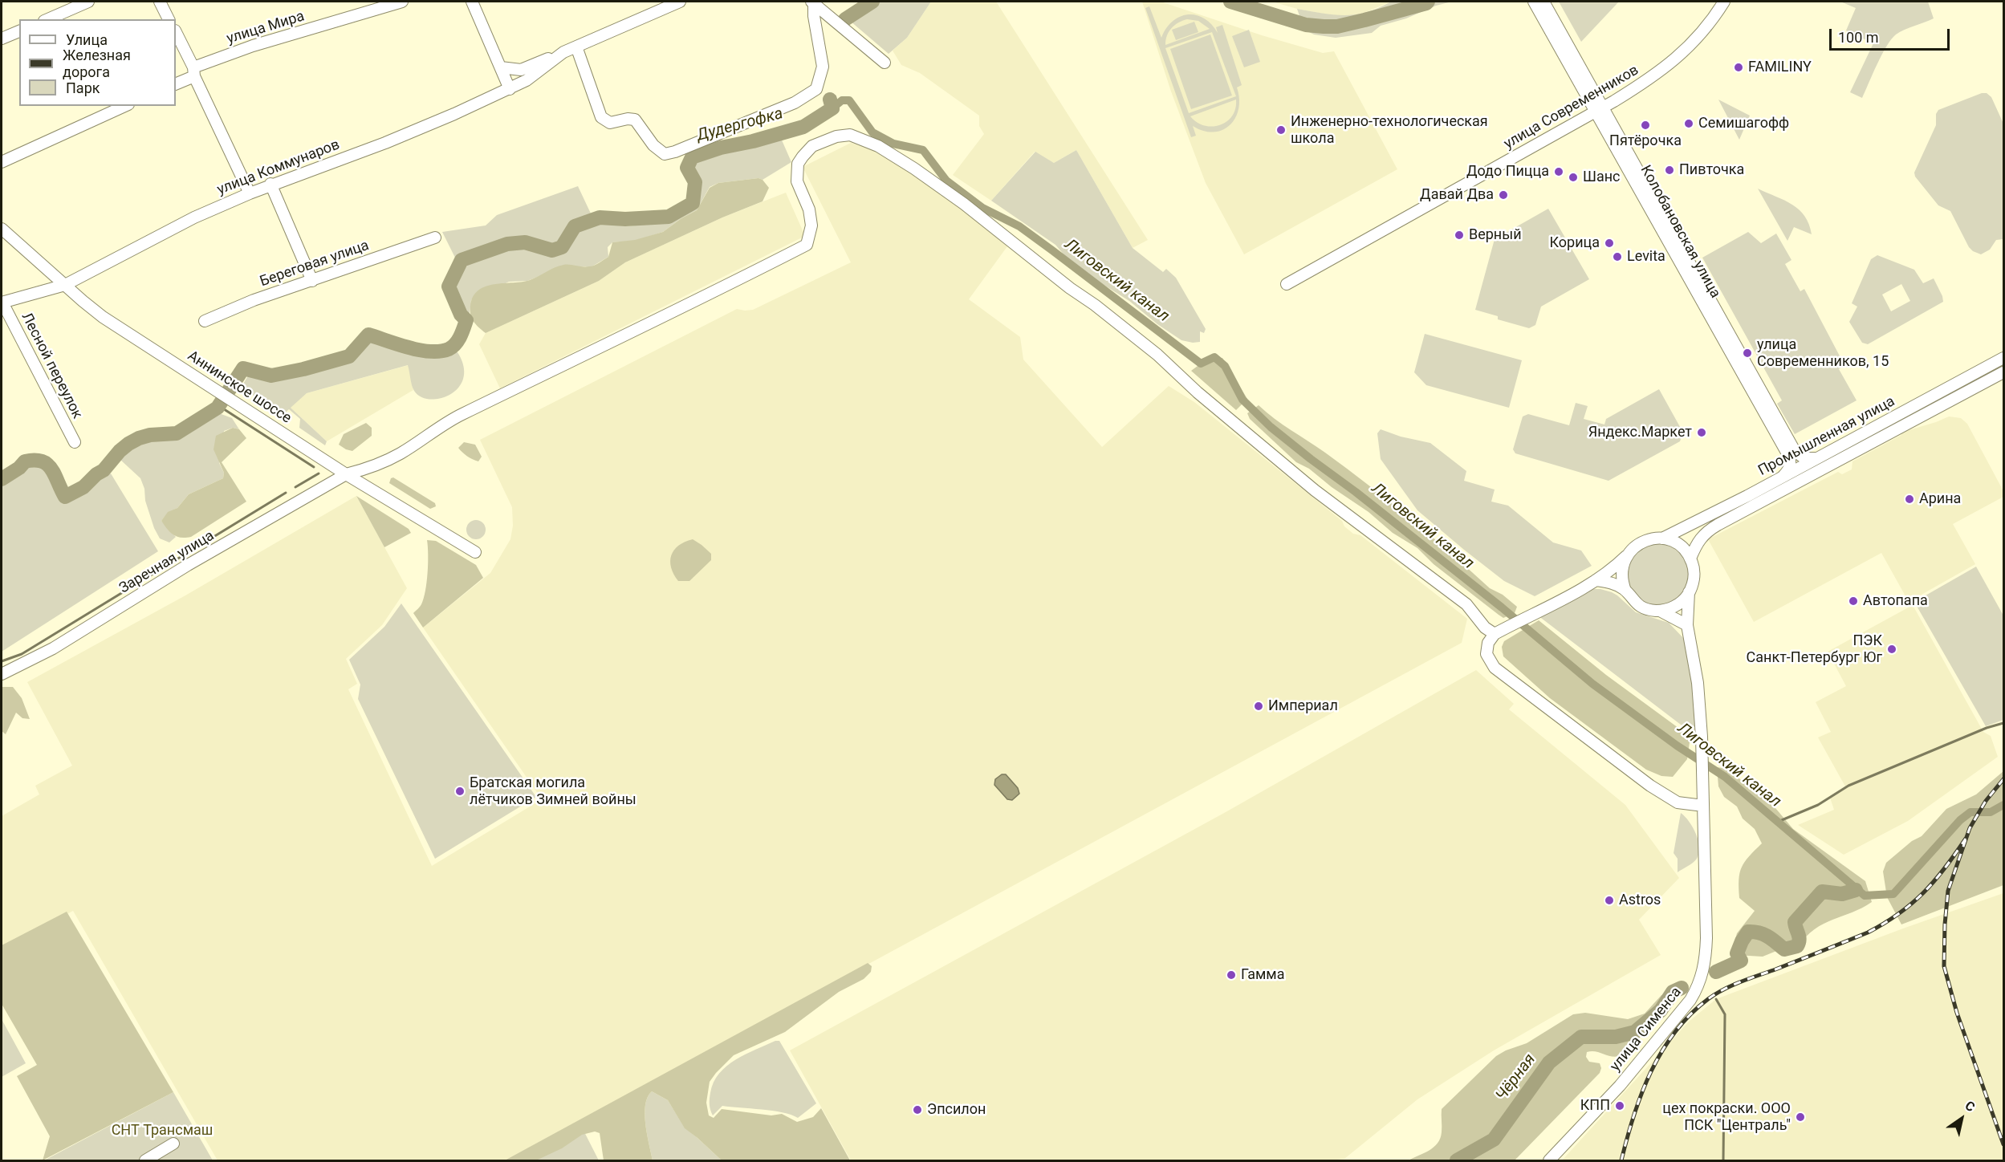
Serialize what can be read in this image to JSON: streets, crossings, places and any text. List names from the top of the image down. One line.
{"streets":{"street":["улица Мира","улица Современников","улица Коммунаров","Колобановская улица","Береговая улица","Лесной переулок","Аннинское шоссе","Промышленная улица","Заречная улица","улица Сименса"]},"crossings":[["улица Современников","Колобановская улица"],["улица Коммунаров","Лесной переулок"],["улица Коммунаров","Аннинское шоссе"],["Колобановская улица","Промышленная улица"],["Аннинское шоссе","Заречная улица"],["Промышленная улица","улица Сименса"]],"water":["Дудергофка","Лиговский канал","Чёрная"],"parks":["СНТ Трансмаш"],"places":["FAMILINY","Семишагофф","Пятёрочка","Инженерно-технологическая школа","Пивточка","Додо Пицца","Шанс","Давай Два","Верный","Корица","Levita","улица Современников, 15","Яндекс.Маркет","Арина","Автопапа","ПЭК Санкт-Петербург Юг","Империал","Братская могила лётчиков Зимней войны","Astros","Гамма","КПП","Эпсилон","цех покраски. ООО ПСК \"Централь\""],"legend":["Улица","Железная дорога","Парк"],"scale_bar":"100 m","north":"top right"}
